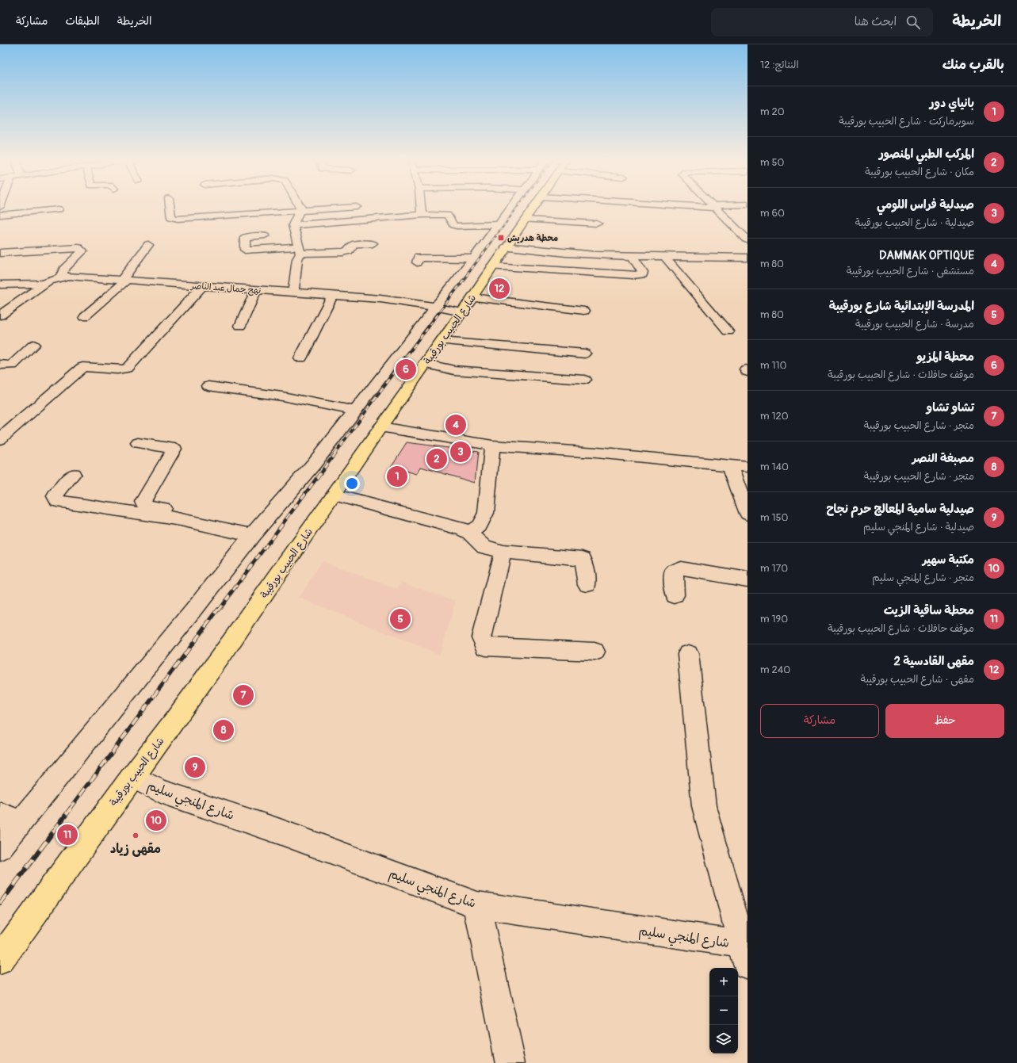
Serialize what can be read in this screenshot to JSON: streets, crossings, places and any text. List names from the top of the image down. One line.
{"streets":{"main road":["شارع الحبيب بورقيبة"],"street":["نهج جمال عبد الناصر","شارع المنجي سليم"]},"crossings":[["نهج جمال عبد الناصر","شارع الحبيب بورقيبة"],["شارع الحبيب بورقيبة","شارع المنجي سليم"]],"places":{"transit":["محطة هدريش"],"other":["مقهى زياد"]},"page":{"header":"الخريطة","search":"ابحث هنا","nav":["الخريطة","الطبقات","مشاركة"],"heading":["بالقرب منك","النتائج: 12"],"list":[{"mark":"1","name":"بانياي دور","note":"سوبرماركت · شارع الحبيب بورقيبة","value":"20 m"},{"mark":"2","name":"المركب الطبي المنصور","note":"مكان · شارع الحبيب بورقيبة","value":"50 m"},{"mark":"3","name":"صيدلية فراس اللومي","note":"صيدلية · شارع الحبيب بورقيبة","value":"60 m"},{"mark":"4","name":"DAMMAK OPTIQUE","note":"مستشفى · شارع الحبيب بورقيبة","value":"80 m"},{"mark":"5","name":"المدرسة الإبتدائية شارع بورقيبة","note":"مدرسة · شارع الحبيب بورقيبة","value":"80 m"},{"mark":"6","name":"محطة المزيو","note":"موقف حافلات · شارع الحبيب بورقيبة","value":"110 m"},{"mark":"7","name":"تشاو تشاو","note":"متجر · شارع الحبيب بورقيبة","value":"120 m"},{"mark":"8","name":"مصبغة النصر","note":"متجر · شارع الحبيب بورقيبة","value":"140 m"},{"mark":"9","name":"صيدلية سامية المعالج حرم نجاح","note":"صيدلية · شارع المنجي سليم","value":"150 m"},{"mark":"10","name":"مكتبة سهير","note":"متجر · شارع المنجي سليم","value":"170 m"},{"mark":"11","name":"محطة ساقية الزيت","note":"موقف حافلات · شارع الحبيب بورقيبة","value":"190 m"},{"mark":"12","name":"مقهى القادسية 2","note":"مقهى · شارع الحبيب بورقيبة","value":"240 m"}],"pins":["12","6","4","3","2","1","5","7","8","9","10","11"],"buttons":["حفظ","مشاركة"],"map_buttons":["+","−"]}}
